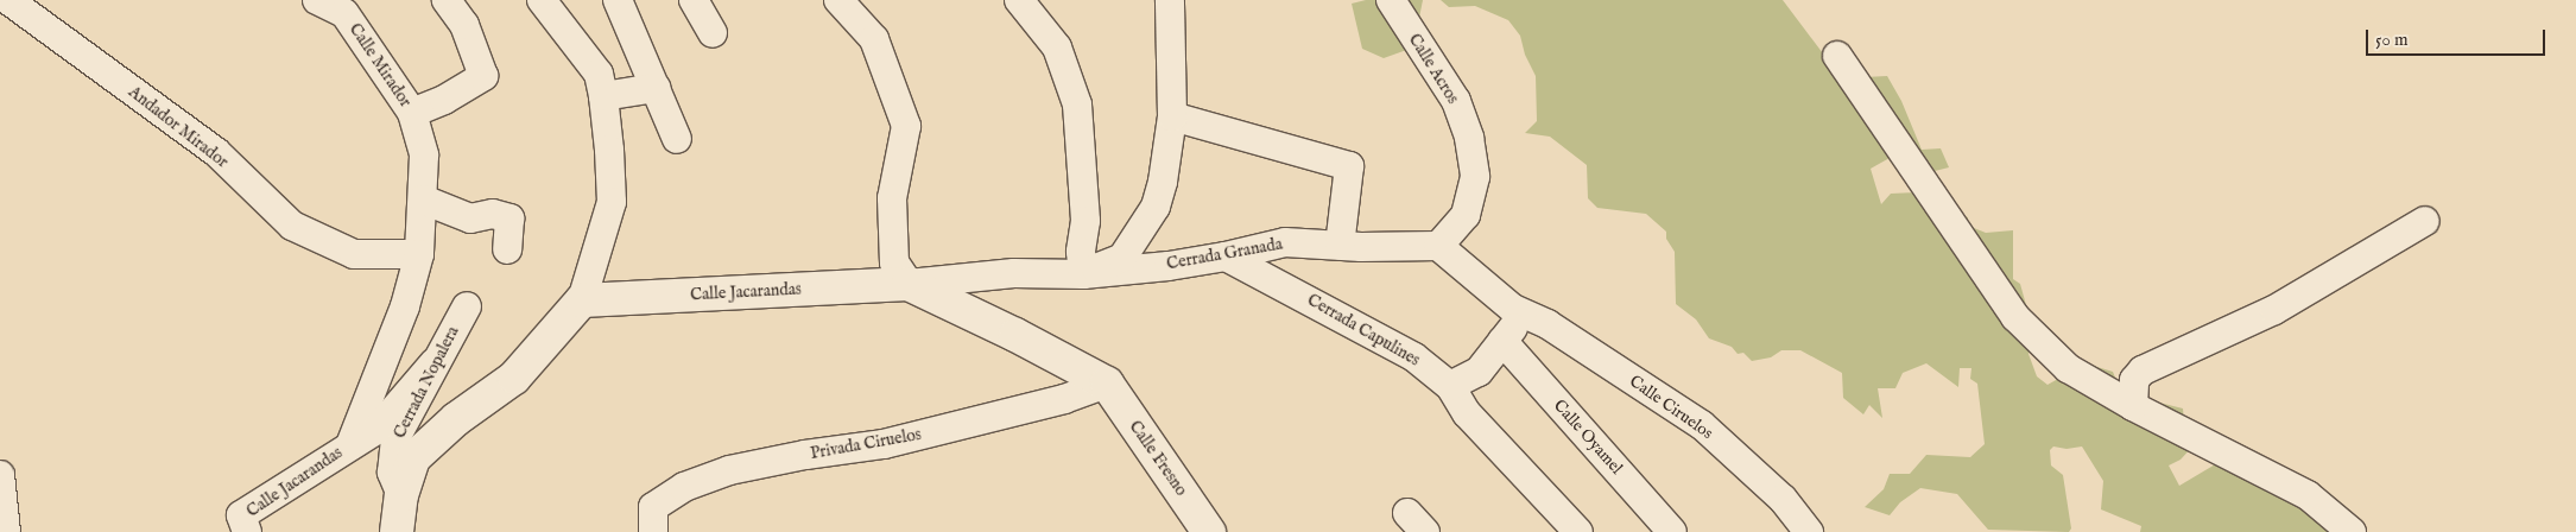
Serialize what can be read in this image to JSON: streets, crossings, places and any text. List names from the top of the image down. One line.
{"streets":{"street":["Calle Mirador","Calle Acros","Andador Mirador","Cerrada Granada","Calle Jacarandas","Cerrada Capulines","Cerrada Nopalera","Calle Ciruelos","Calle Oyamel","Privada Ciruelos","Calle Fresno"]},"crossings":[["Calle Mirador","Andador Mirador"],["Calle Acros","Cerrada Granada"],["Cerrada Granada","Calle Jacarandas"],["Cerrada Granada","Cerrada Capulines"],["Calle Jacarandas","Cerrada Nopalera"],["Calle Jacarandas","Privada Ciruelos"],["Calle Jacarandas","Calle Fresno"],["Privada Ciruelos","Calle Fresno"]],"scale_bar":"50 m"}
